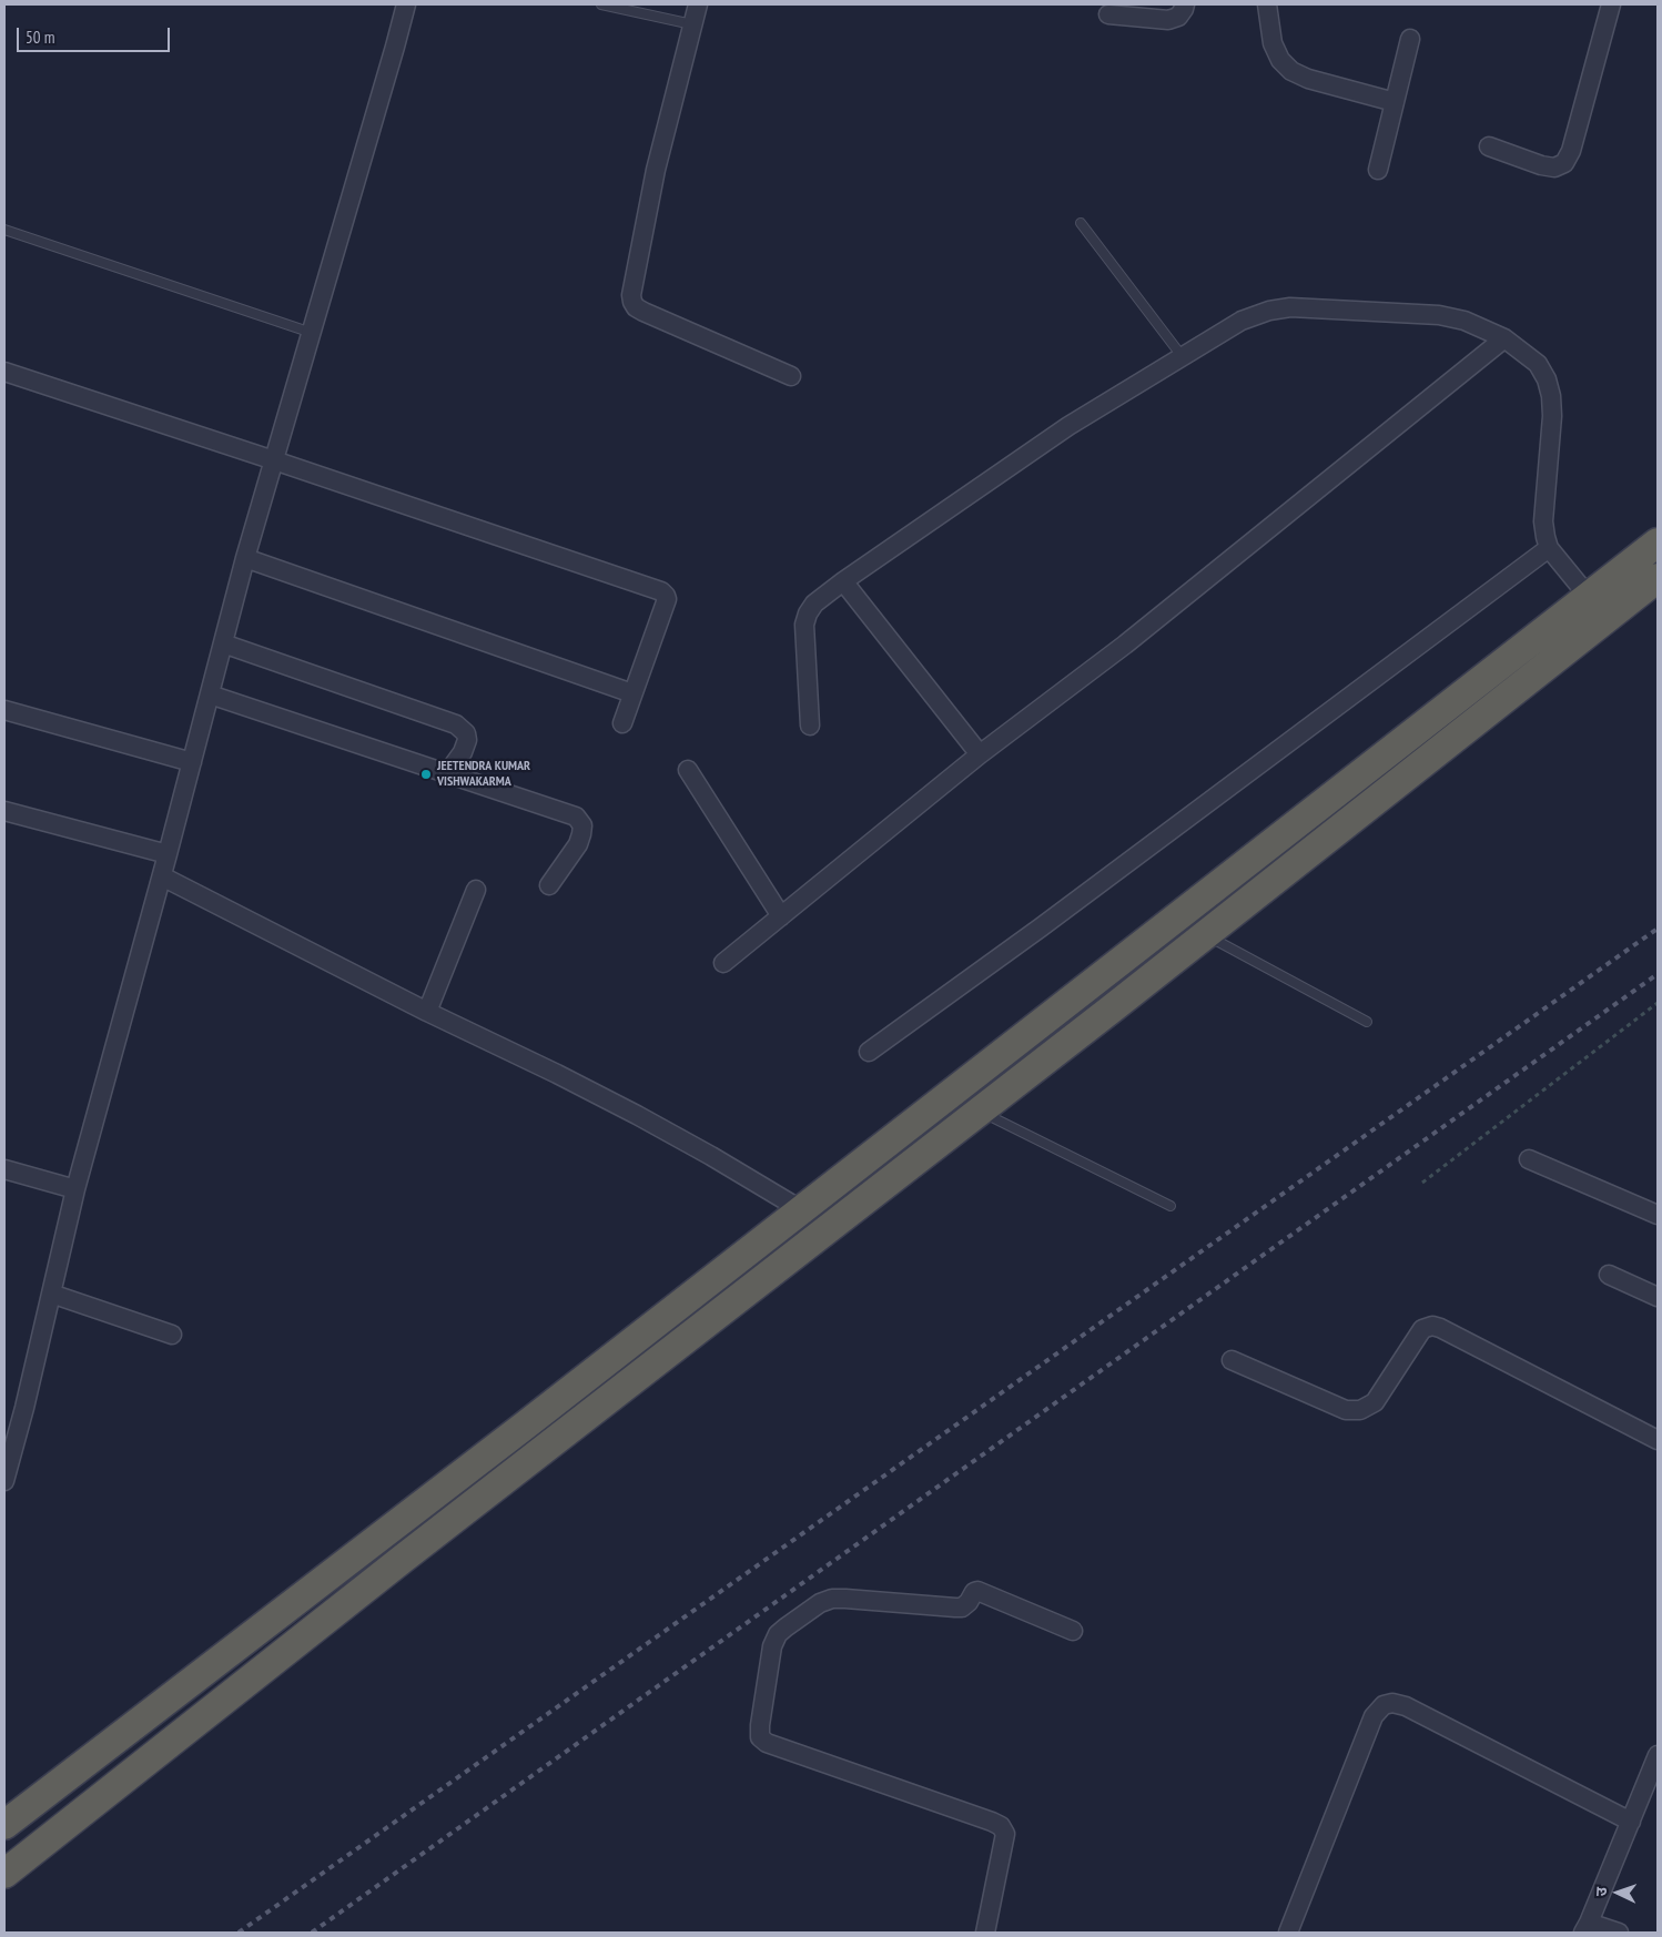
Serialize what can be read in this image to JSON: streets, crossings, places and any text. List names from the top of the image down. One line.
{"places":["JEETENDRA KUMAR VISHWAKARMA"],"scale_bar":"50 m","north":"left"}
